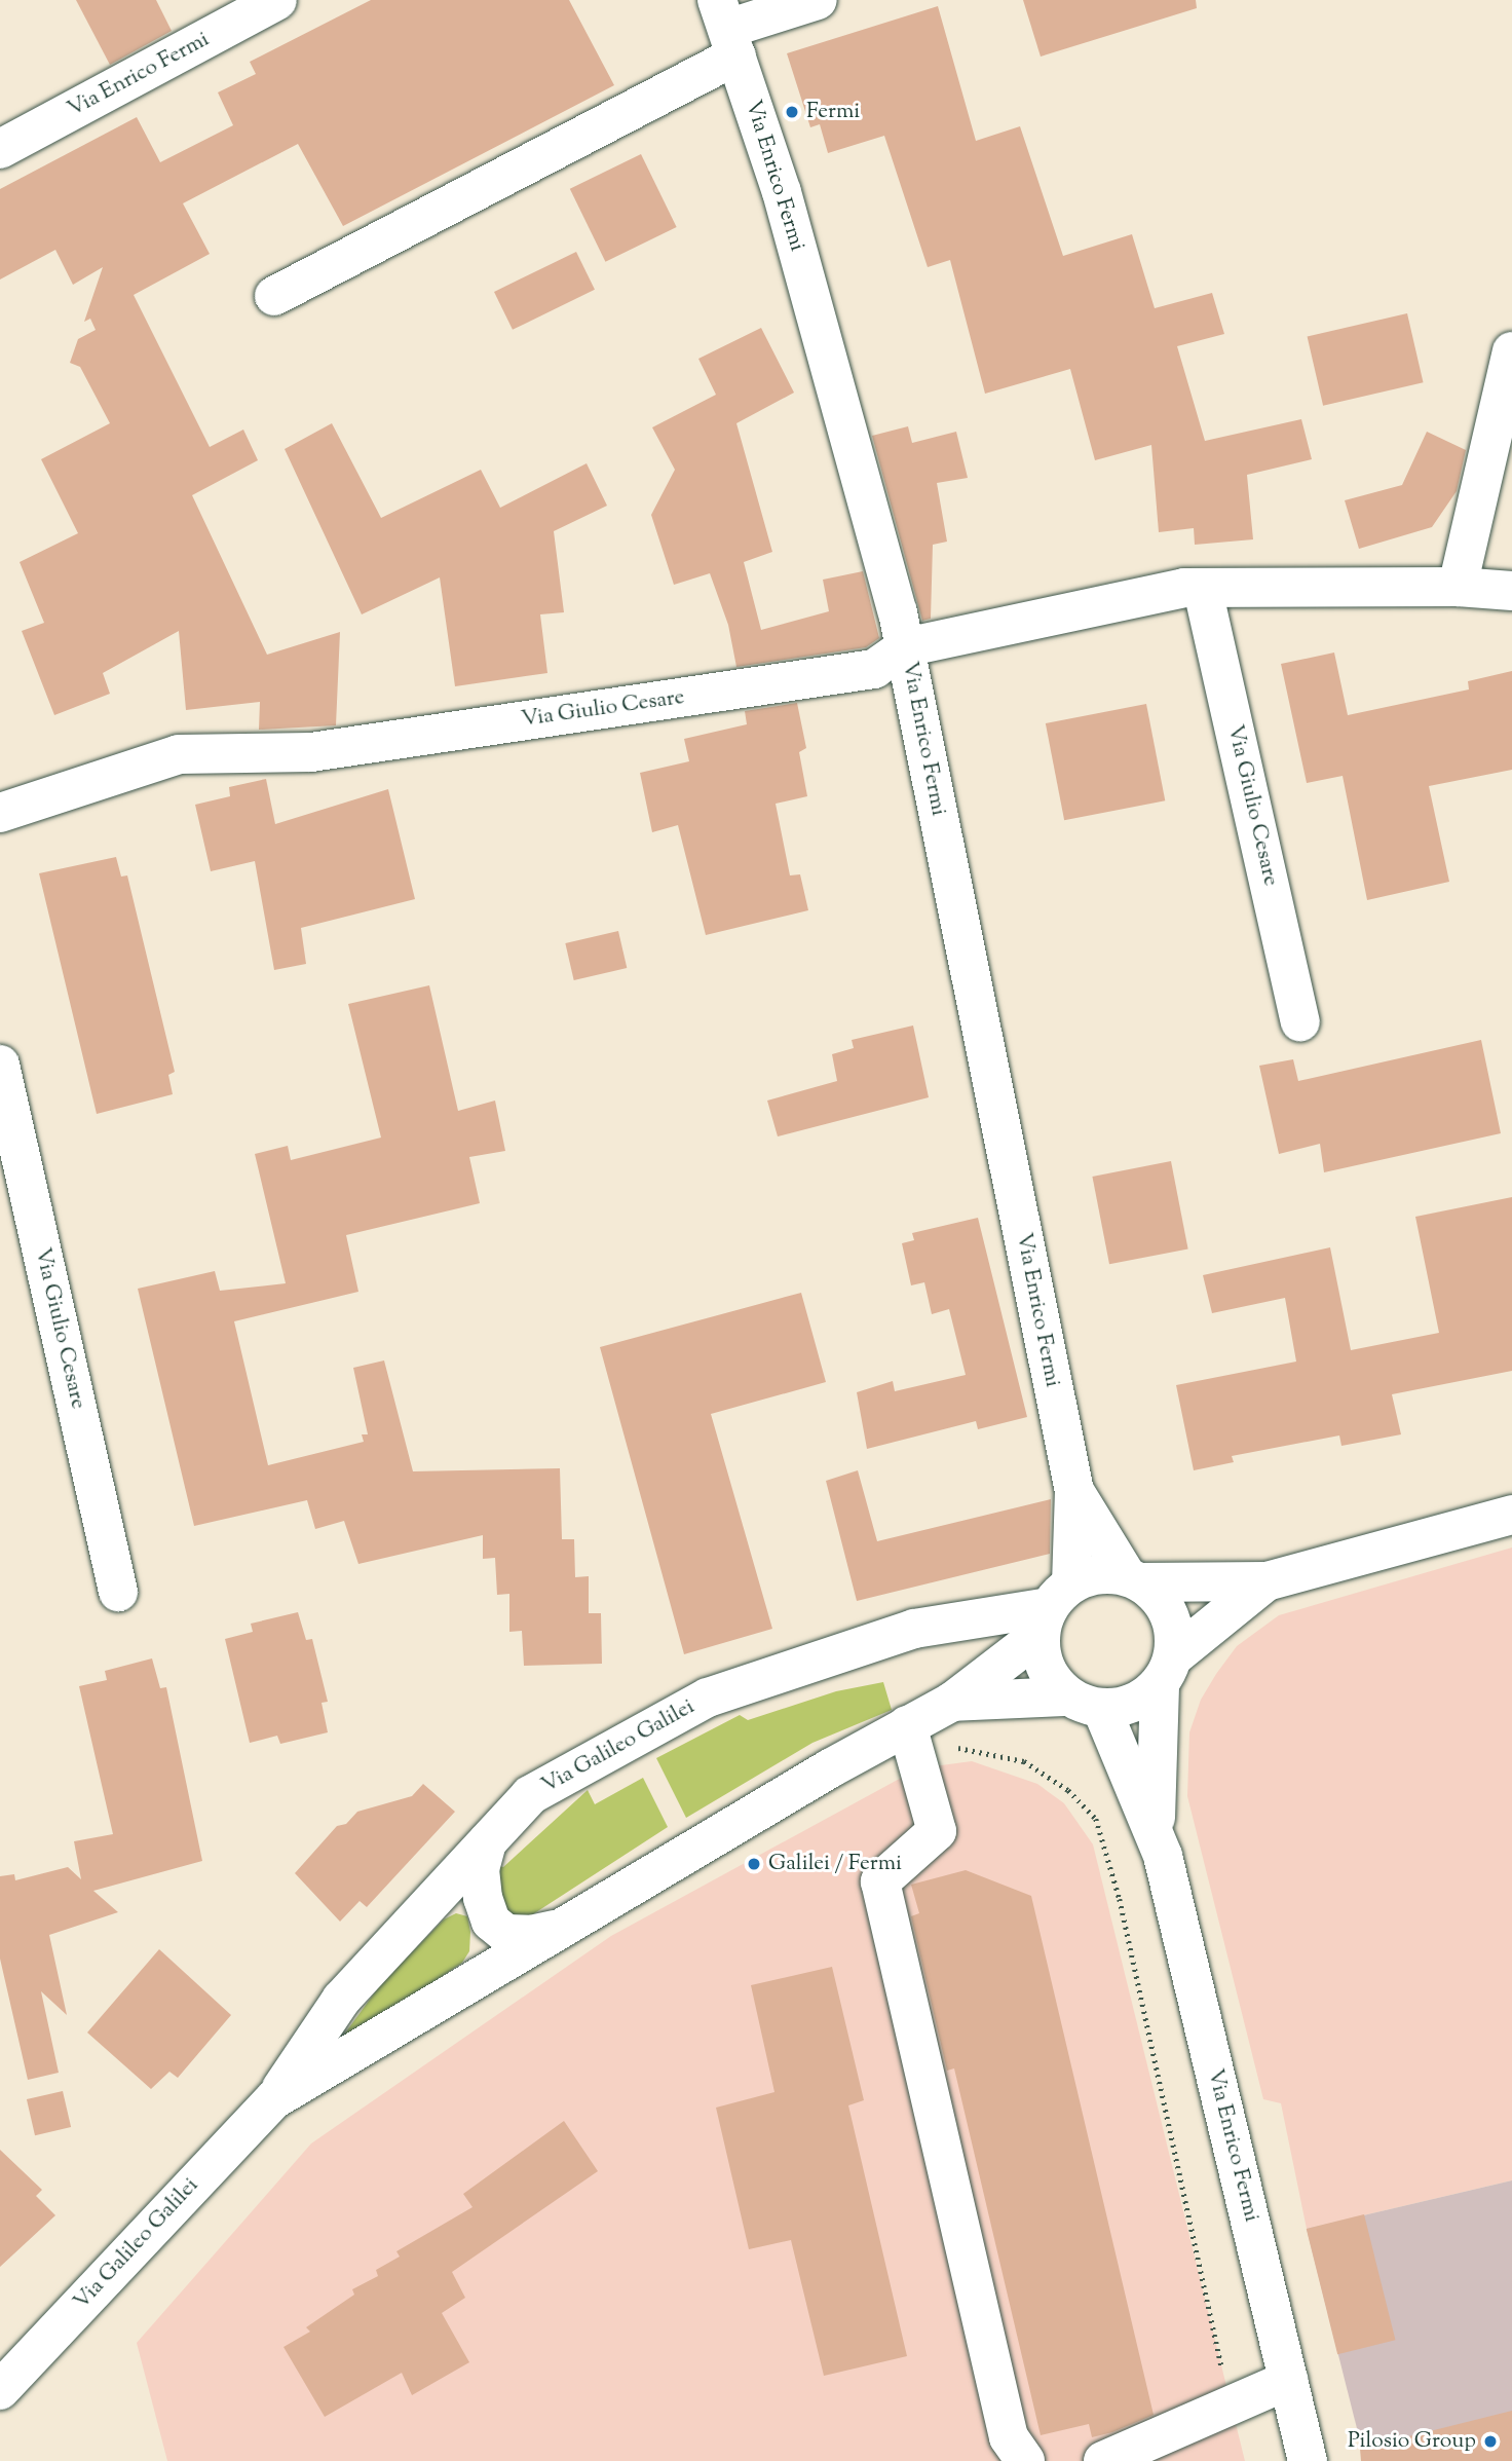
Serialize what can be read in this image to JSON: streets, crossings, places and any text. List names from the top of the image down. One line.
{"streets":{"street":["Via Enrico Fermi","Via Giulio Cesare","Via Galileo Galilei"]},"crossings":[["Via Enrico Fermi","Via Giulio Cesare"],["Via Enrico Fermi","Via Galileo Galilei"]],"places":["Fermi","Galilei / Fermi","Pilosio Group"]}
